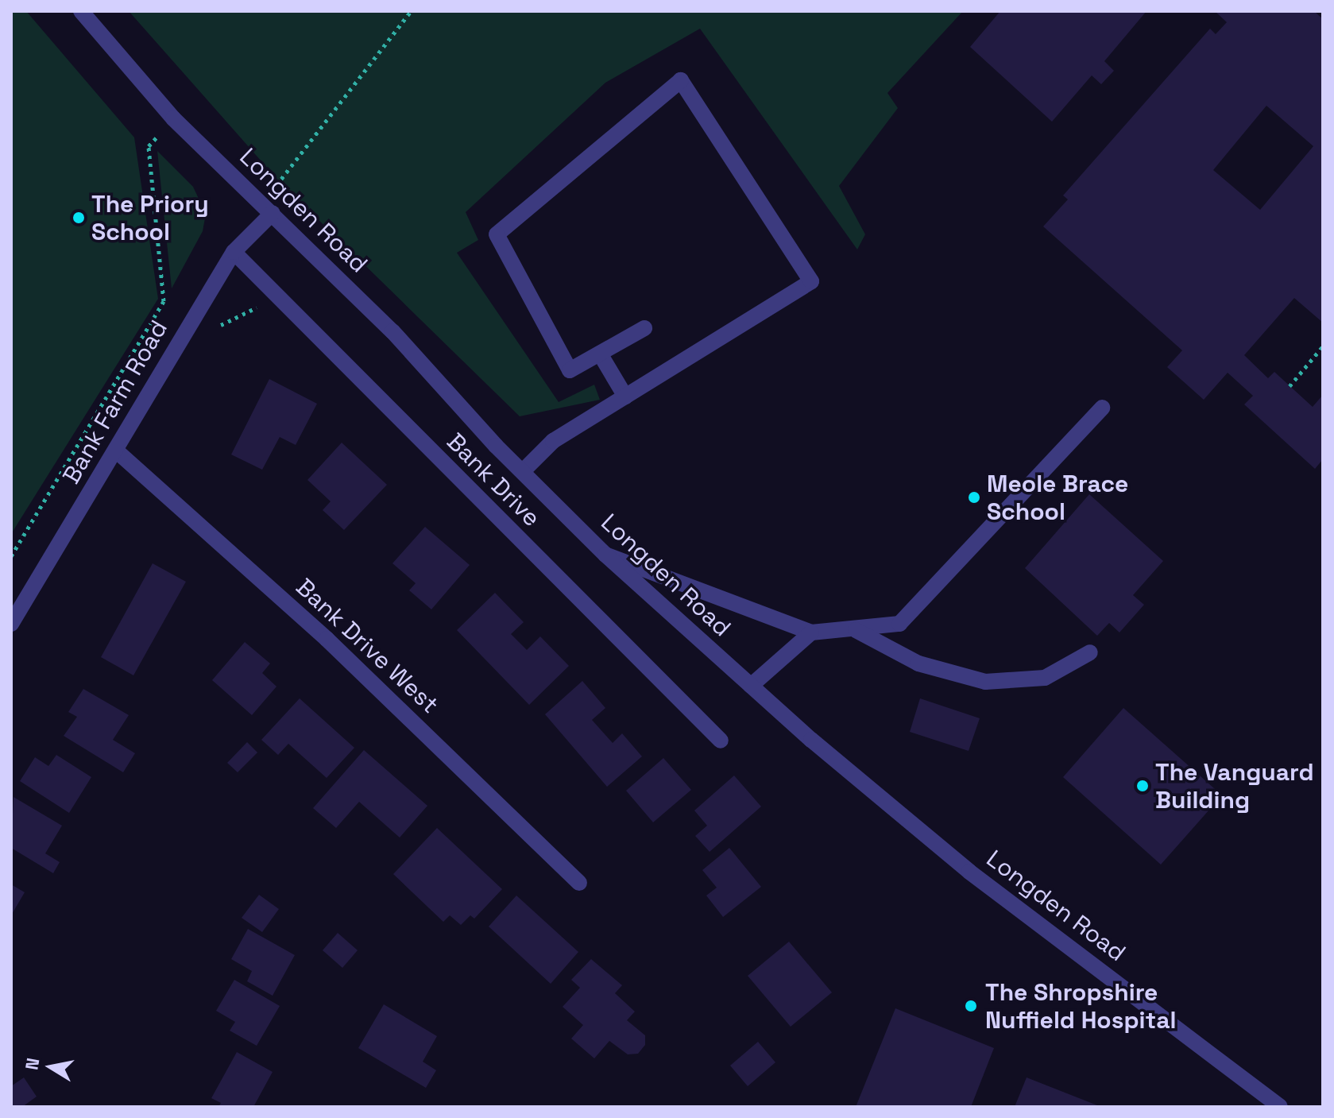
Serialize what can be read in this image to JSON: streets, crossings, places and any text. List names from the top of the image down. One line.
{"streets":{"street":["Longden Road","Bank Farm Road","Bank Drive","Bank Drive West"]},"crossings":[["Longden Road","Bank Farm Road"],["Bank Farm Road","Bank Drive"],["Bank Farm Road","Bank Drive West"]],"places":["The Priory School","Meole Brace School","The Vanguard Building","The Shropshire Nuffield Hospital"],"north":"left"}
